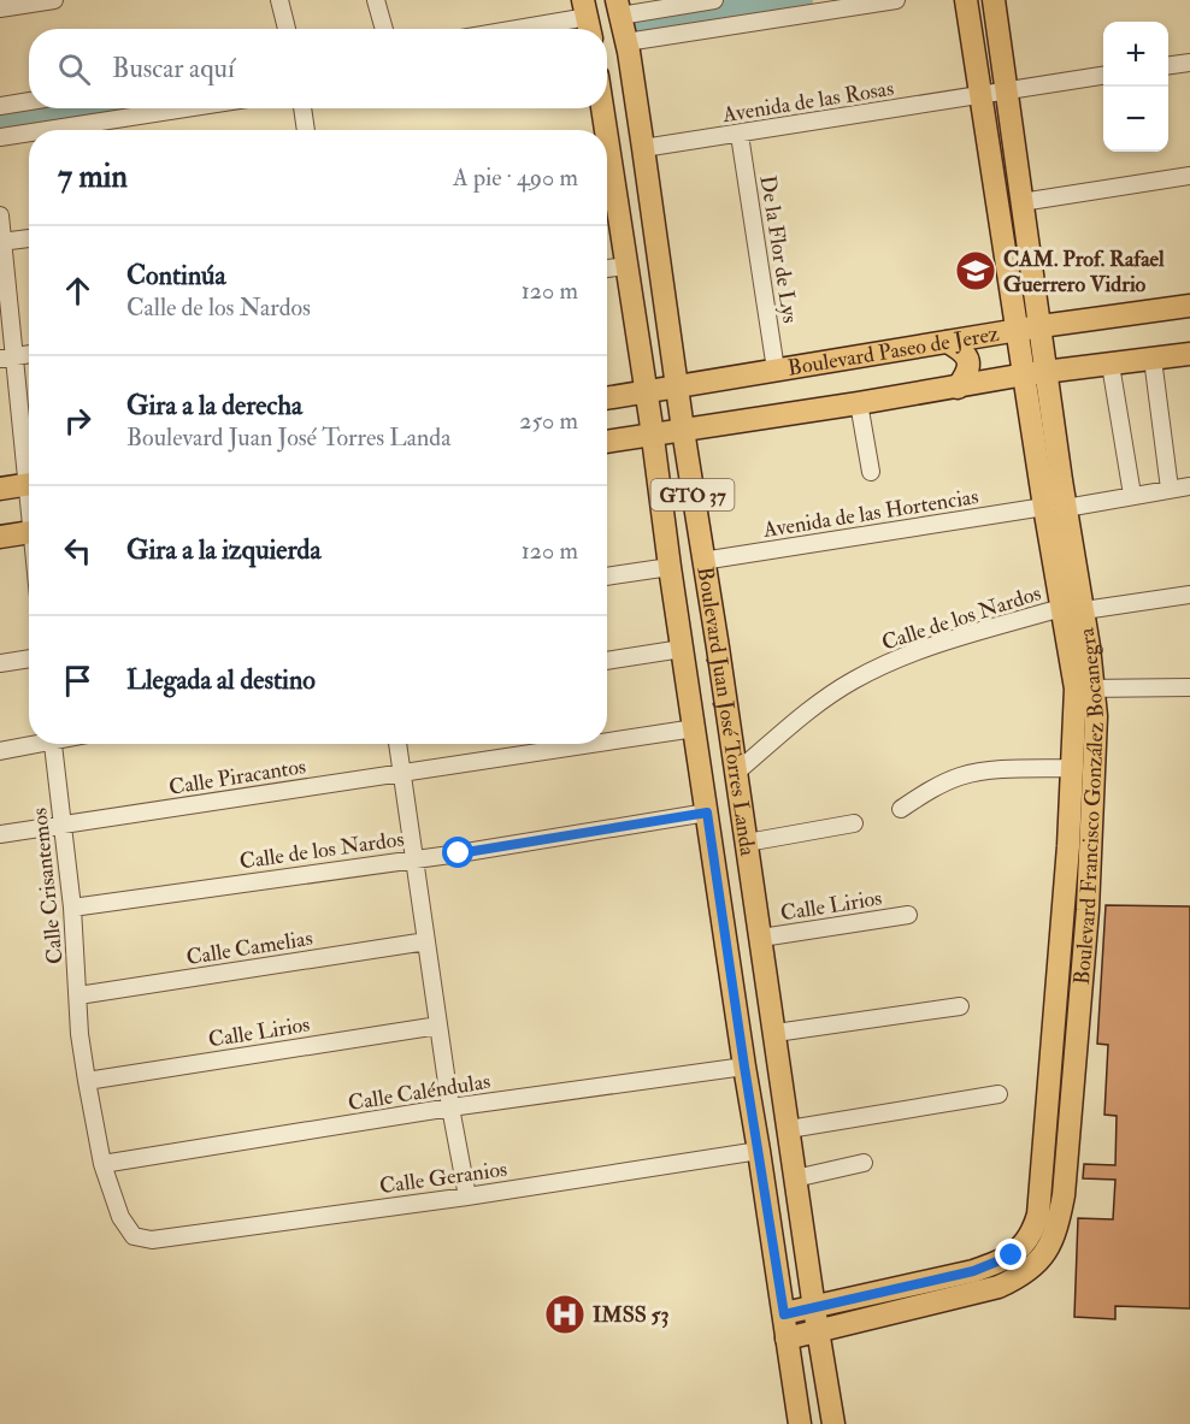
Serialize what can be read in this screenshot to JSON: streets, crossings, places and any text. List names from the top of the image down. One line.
{"streets":{"main road":["Boulevard Paseo de Jerez","GTO 37","Boulevard Juan José Torres Landa","Boulevard Francisco González Bocanegra"],"street":["Avenida de las Rosas","De la Flor de Lys","Avenida de las Hortencias","Calle de los Nardos","Calle Piracantos","Calle Crisantemos","Calle Lirios","Calle Camelias","Calle Caléndulas","Calle Geranios"]},"crossings":[["Avenida de las Rosas","De la Flor de Lys"],["Avenida de las Rosas","Boulevard Juan José Torres Landa"],["Avenida de las Rosas","Boulevard Francisco González Bocanegra"],["De la Flor de Lys","Boulevard Paseo de Jerez"],["Boulevard Paseo de Jerez","Boulevard Juan José Torres Landa"],["Boulevard Paseo de Jerez","Boulevard Francisco González Bocanegra"],["Avenida de las Hortencias","Boulevard Juan José Torres Landa"],["Avenida de las Hortencias","Boulevard Francisco González Bocanegra"],["Calle de los Nardos","Boulevard Juan José Torres Landa"],["Calle de los Nardos","Boulevard Francisco González Bocanegra"],["Calle de los Nardos","Calle Crisantemos"],["Boulevard Juan José Torres Landa","Calle Piracantos"],["Boulevard Juan José Torres Landa","Boulevard Francisco González Bocanegra"],["Boulevard Juan José Torres Landa","Calle Lirios"],["Boulevard Juan José Torres Landa","Calle Caléndulas"],["Boulevard Juan José Torres Landa","Calle Geranios"],["Calle Piracantos","Calle Crisantemos"],["Calle Crisantemos","Calle Lirios"],["Calle Crisantemos","Calle Camelias"],["Calle Crisantemos","Calle Caléndulas"],["Calle Crisantemos","Calle Geranios"]],"places":{"school or university":["CAM. Prof. Rafael Guerrero Vidrio"],"hospital":["IMSS 53"]},"page":{"map_buttons":["+","−"],"search":"Buscar aquí","heading":["7 min","A pie · 490 m"],"list":[["Continúa","Calle de los Nardos","120 m"],["Gira a la derecha","Boulevard Juan José Torres Landa","250 m"],["Gira a la izquierda","120 m"],"Llegada al destino"]}}
